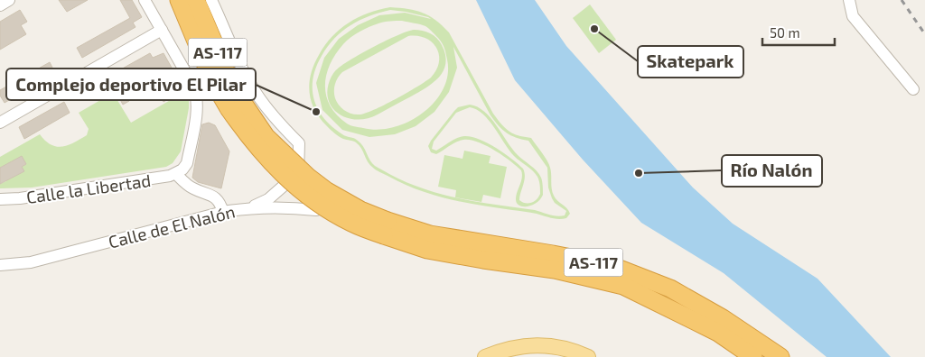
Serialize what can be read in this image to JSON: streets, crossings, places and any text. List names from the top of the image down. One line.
{"streets":{"highway":["AS-117"],"street":["Calle la Libertad","Calle de El Nalón"]},"places":["Skatepark","Complejo deportivo El Pilar","Río Nalón"],"scale_bar":"50 m"}
